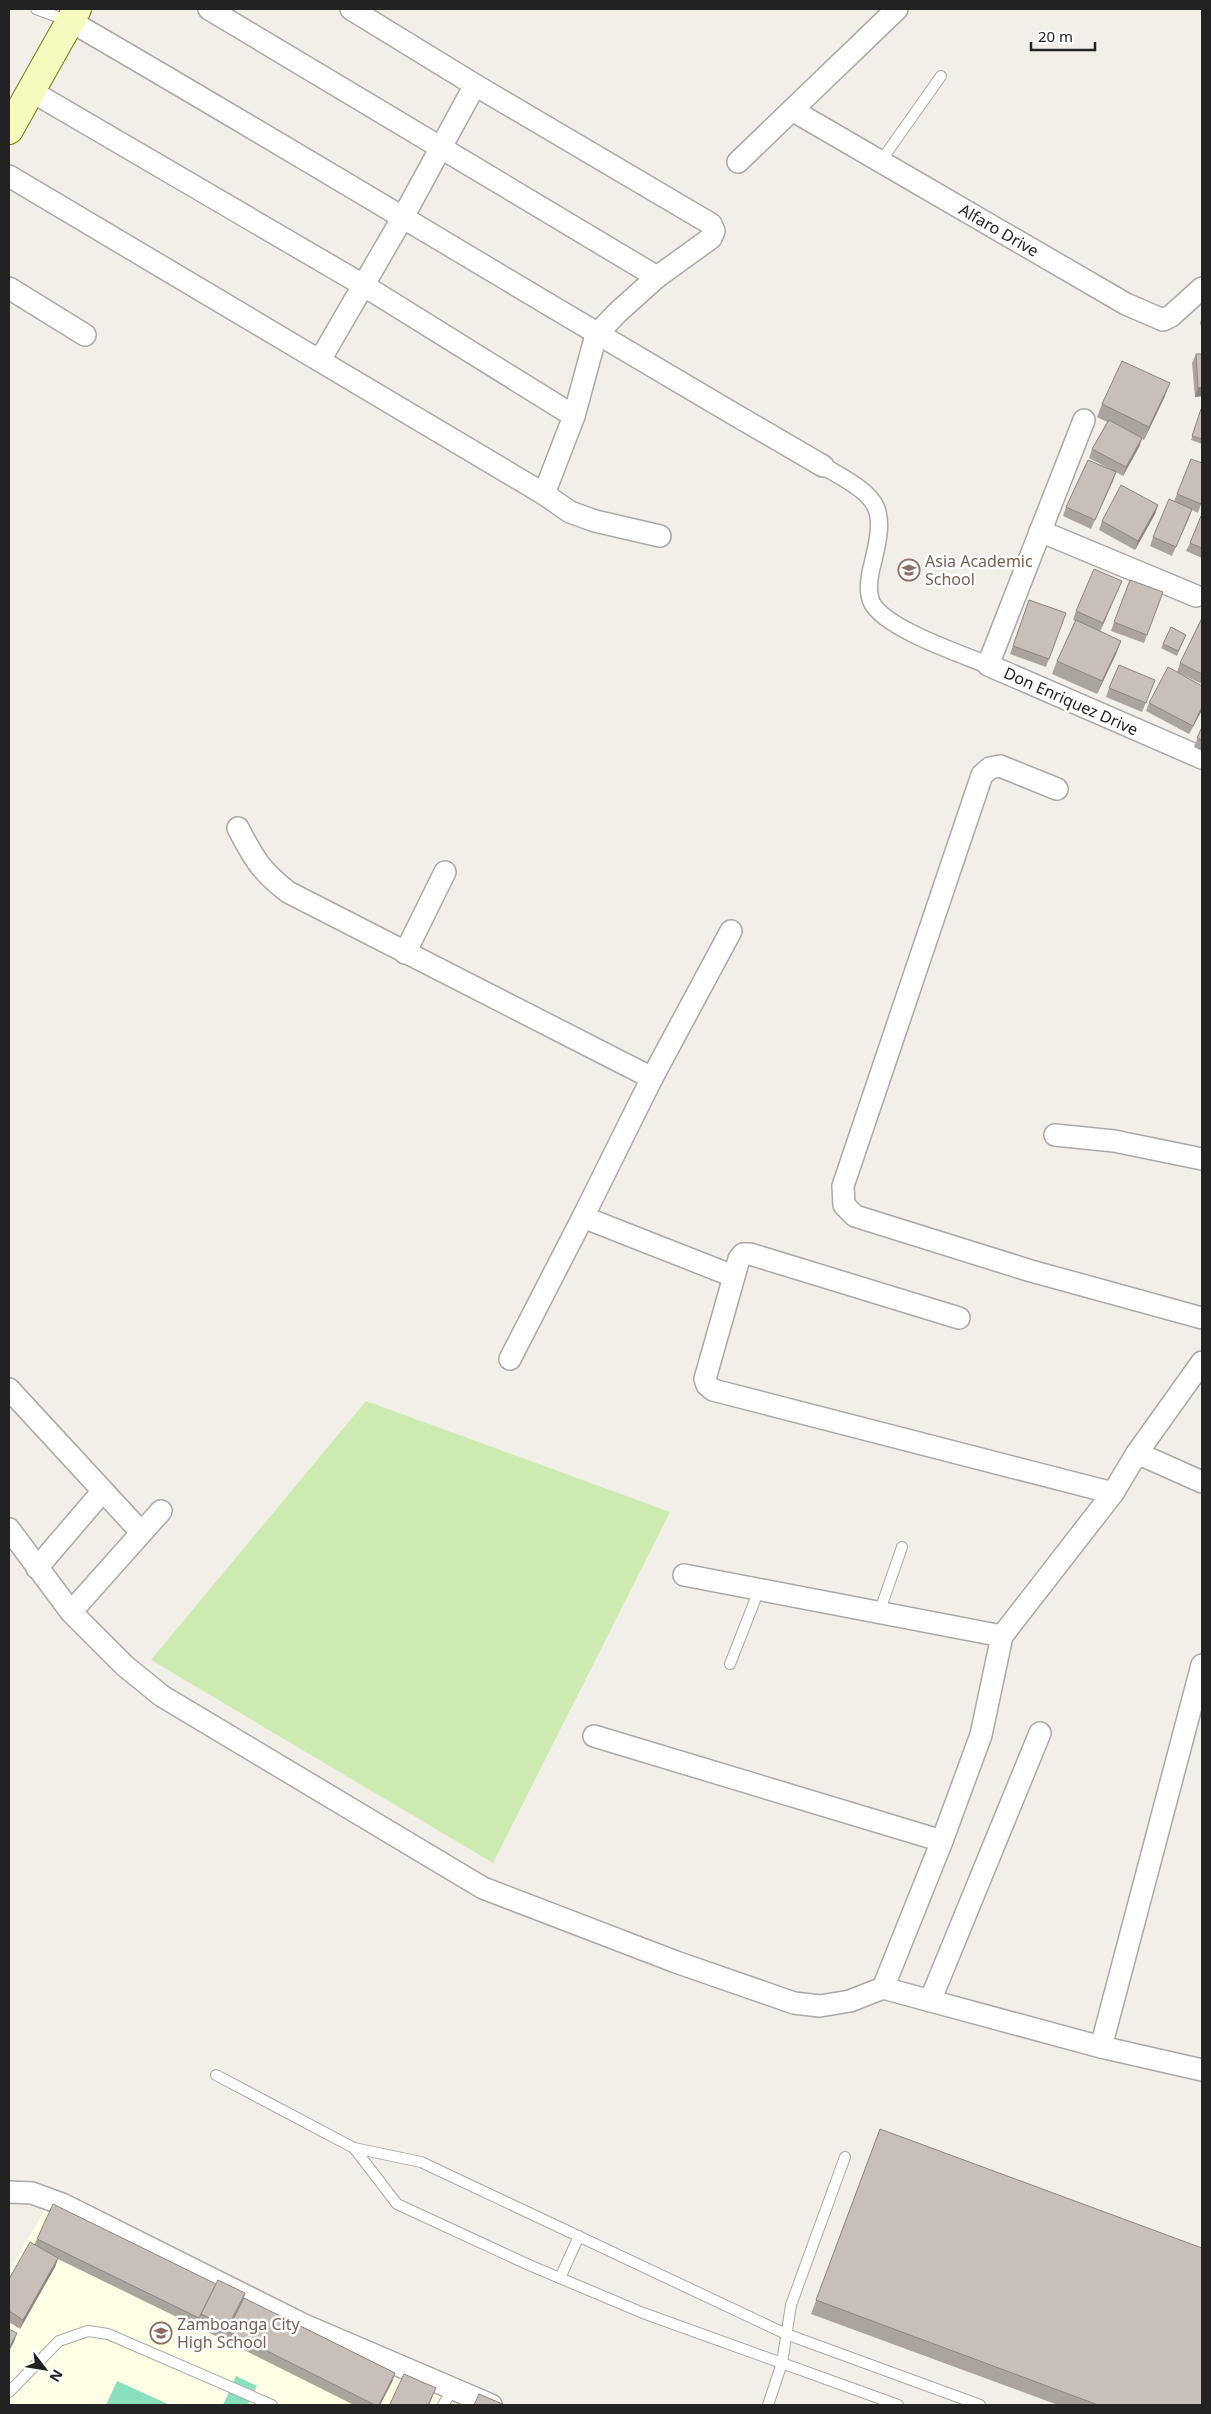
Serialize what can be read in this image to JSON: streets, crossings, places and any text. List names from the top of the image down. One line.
{"streets":{"street":["Alfaro Drive","Don Enriquez Drive"]},"places":{"school or university":["Asia Academic School","Zamboanga City High School"]},"scale_bar":"20 m","north":"bottom right"}
